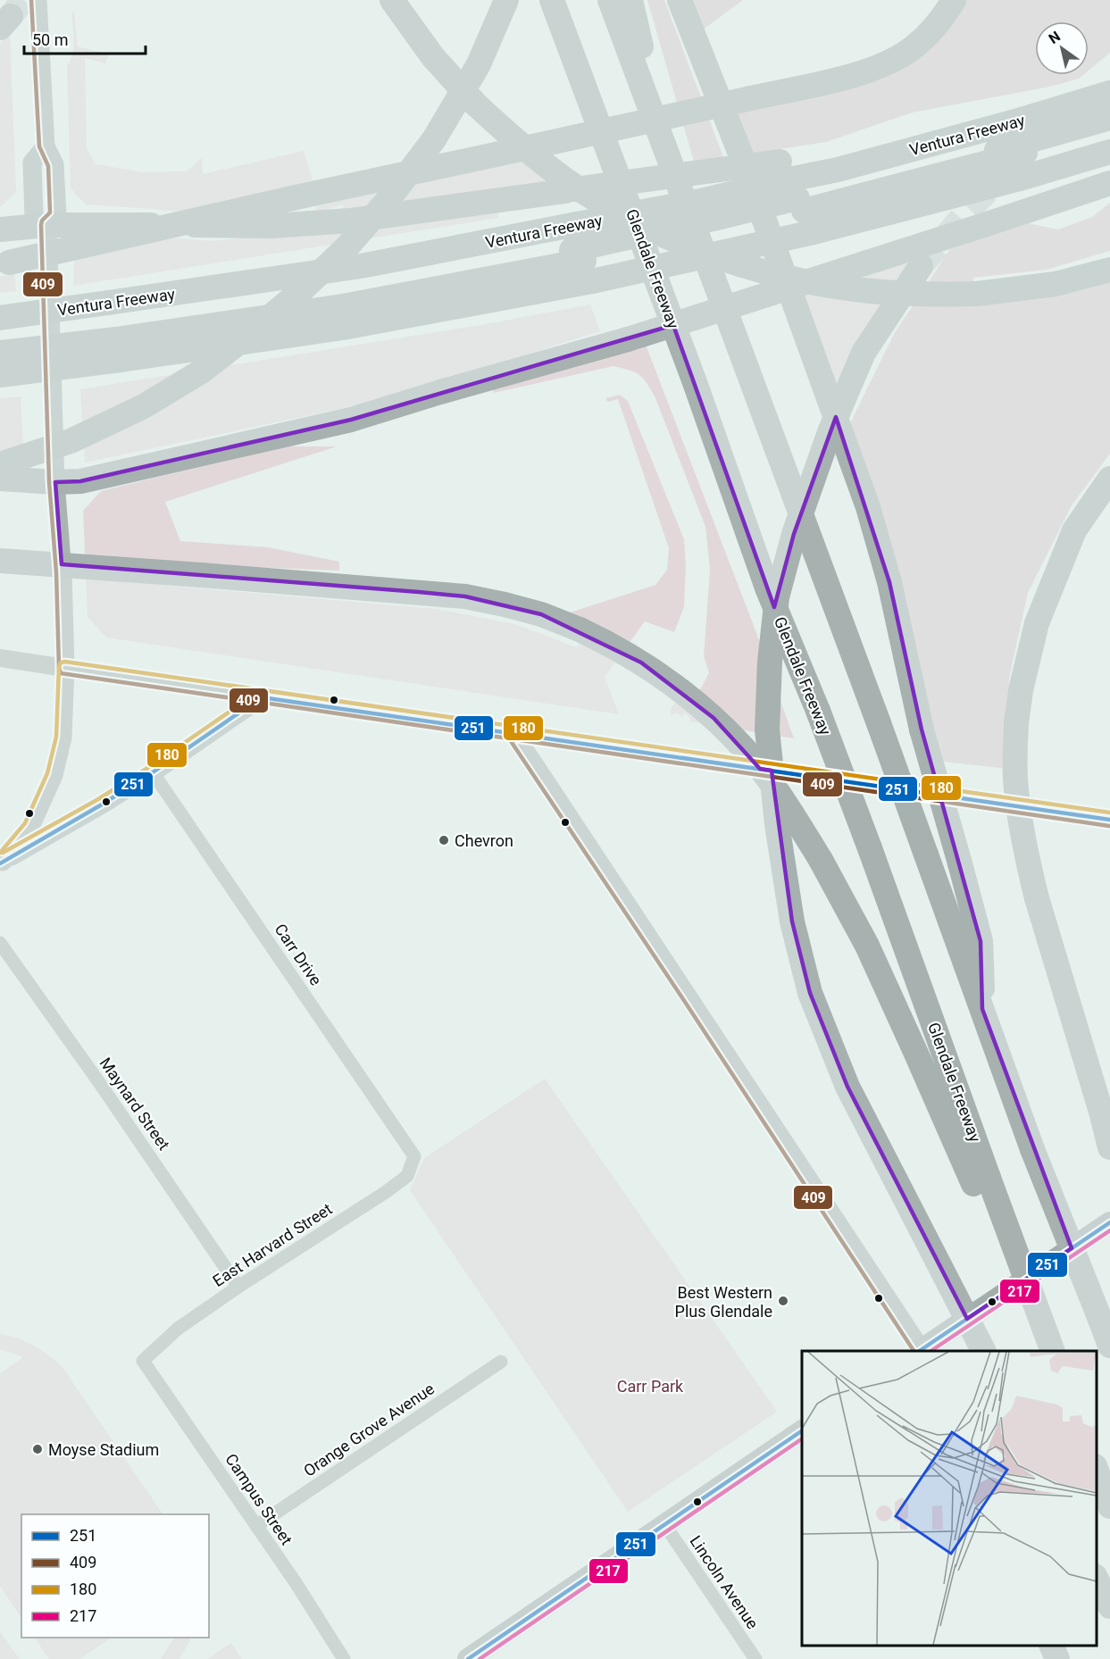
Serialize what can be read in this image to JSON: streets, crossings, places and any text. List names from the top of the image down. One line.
{"streets":{"highway":["Ventura Freeway","Glendale Freeway"],"street":["Carr Drive","Maynard Street","East Harvard Street","Orange Grove Avenue","Campus Street","Lincoln Avenue"]},"crossings":[["Carr Drive","East Harvard Street"],["Maynard Street","East Harvard Street"],["East Harvard Street","Campus Street"],["Orange Grove Avenue","Campus Street"]],"parks":["Carr Park"],"places":["Chevron","Best Western Plus Glendale","Moyse Stadium"],"lines":["transit line 409","transit line 180","transit line 251","transit line 217"],"legend":["251","409","180","217"],"scale_bar":"50 m","north":"top left"}
